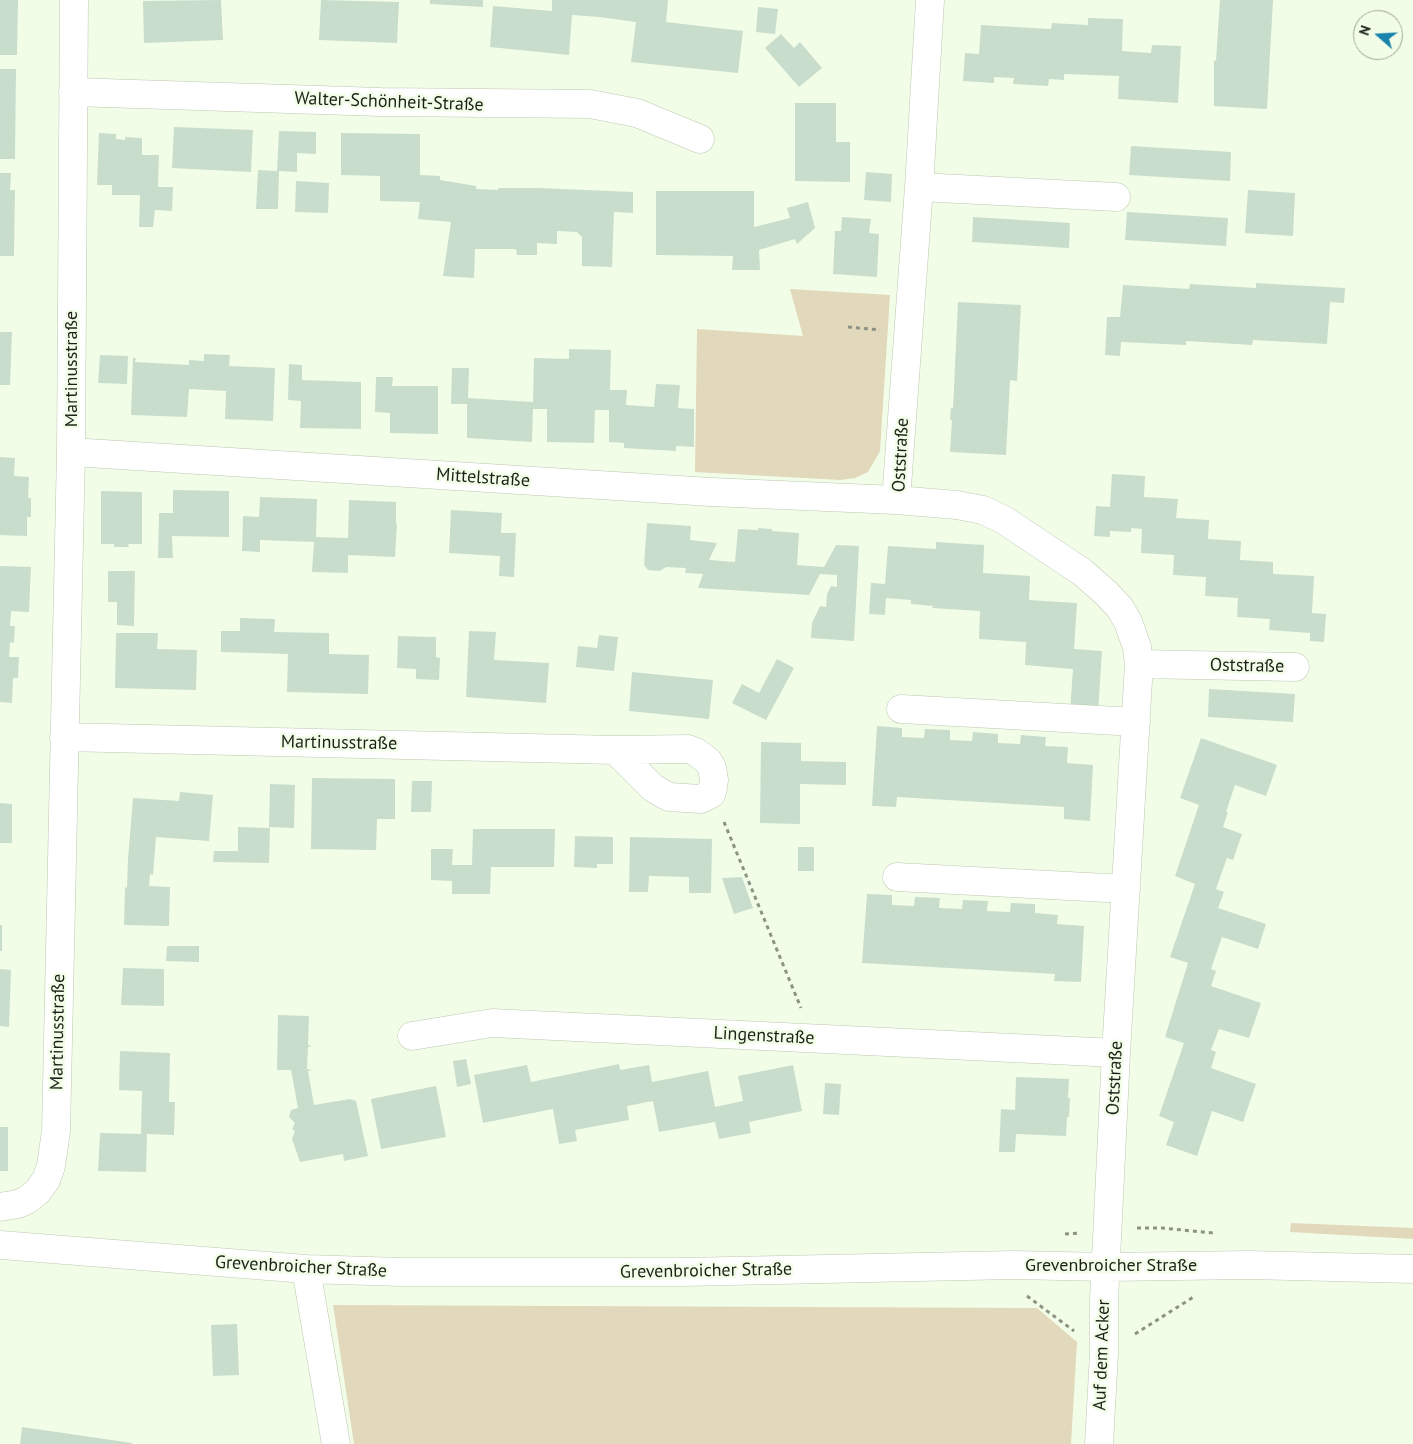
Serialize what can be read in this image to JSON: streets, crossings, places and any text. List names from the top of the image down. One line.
{"streets":{"street":["Walter-Schönheit-Straße","Martinusstraße","Oststraße","Mittelstraße","Lingenstraße","Grevenbroicher Straße","Auf dem Acker"]},"crossings":[["Walter-Schönheit-Straße","Martinusstraße"],["Martinusstraße","Mittelstraße"],["Oststraße","Mittelstraße"],["Oststraße","Lingenstraße"],["Oststraße","Grevenbroicher Straße"],["Oststraße","Auf dem Acker"],["Grevenbroicher Straße","Auf dem Acker"]],"north":"left"}
